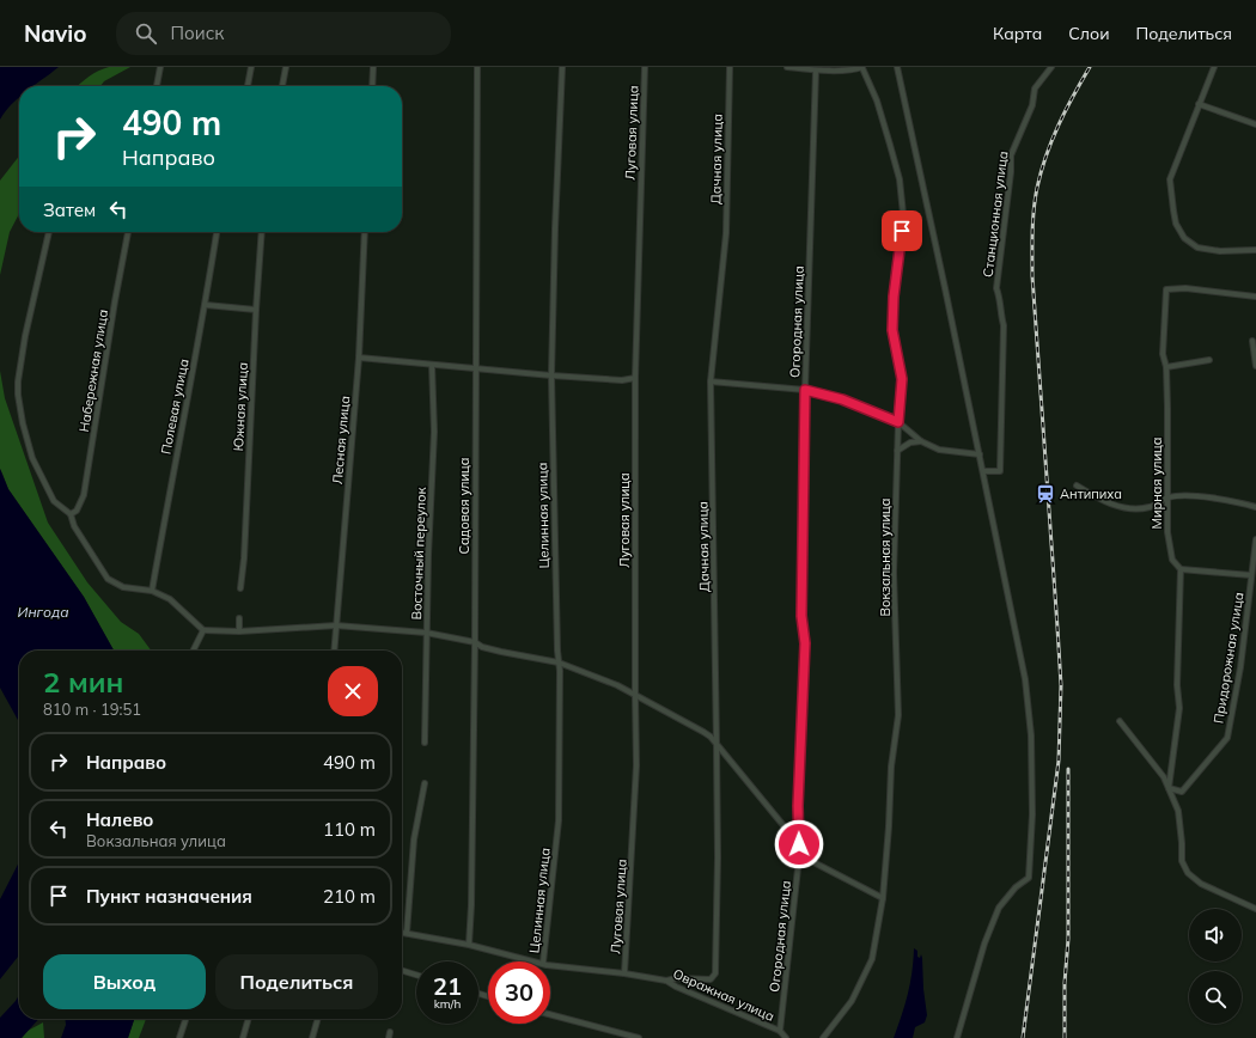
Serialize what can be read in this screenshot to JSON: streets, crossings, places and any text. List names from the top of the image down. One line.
{"streets":{"street":["Луговая улица","Дачная улица","Станционная улица","Огородная улица","Набережная улица","Полевая улица","Южная улица","Лесная улица","Мирная улица","Садовая улица","Целинная улица","Восточный переулок","Вокзальная улица","Придорожная улица","Овражная улица"]},"crossings":[["Луговая улица","Овражная улица"],["Дачная улица","Овражная улица"],["Огородная улица","Овражная улица"],["Мирная улица","Придорожная улица"],["Садовая улица","Овражная улица"]],"water":["Ингода"],"places":{"station":["Антипиха"]},"page":{"header":"Navio","search":"Поиск","nav":["Карта","Слои","Поделиться"],"turn":["490 m","Направо"],"then":"Затем","heading":["2 мин","810 m · 19:51"],"list":[{"name":"Направо","value":"490 m"},{"name":"Налево","note":"Вокзальная улица","value":"110 m"},{"name":"Пункт назначения","value":"210 m"}],"buttons":["Выход","Поделиться"],"speed":"21 km/h","limit":"30"}}
